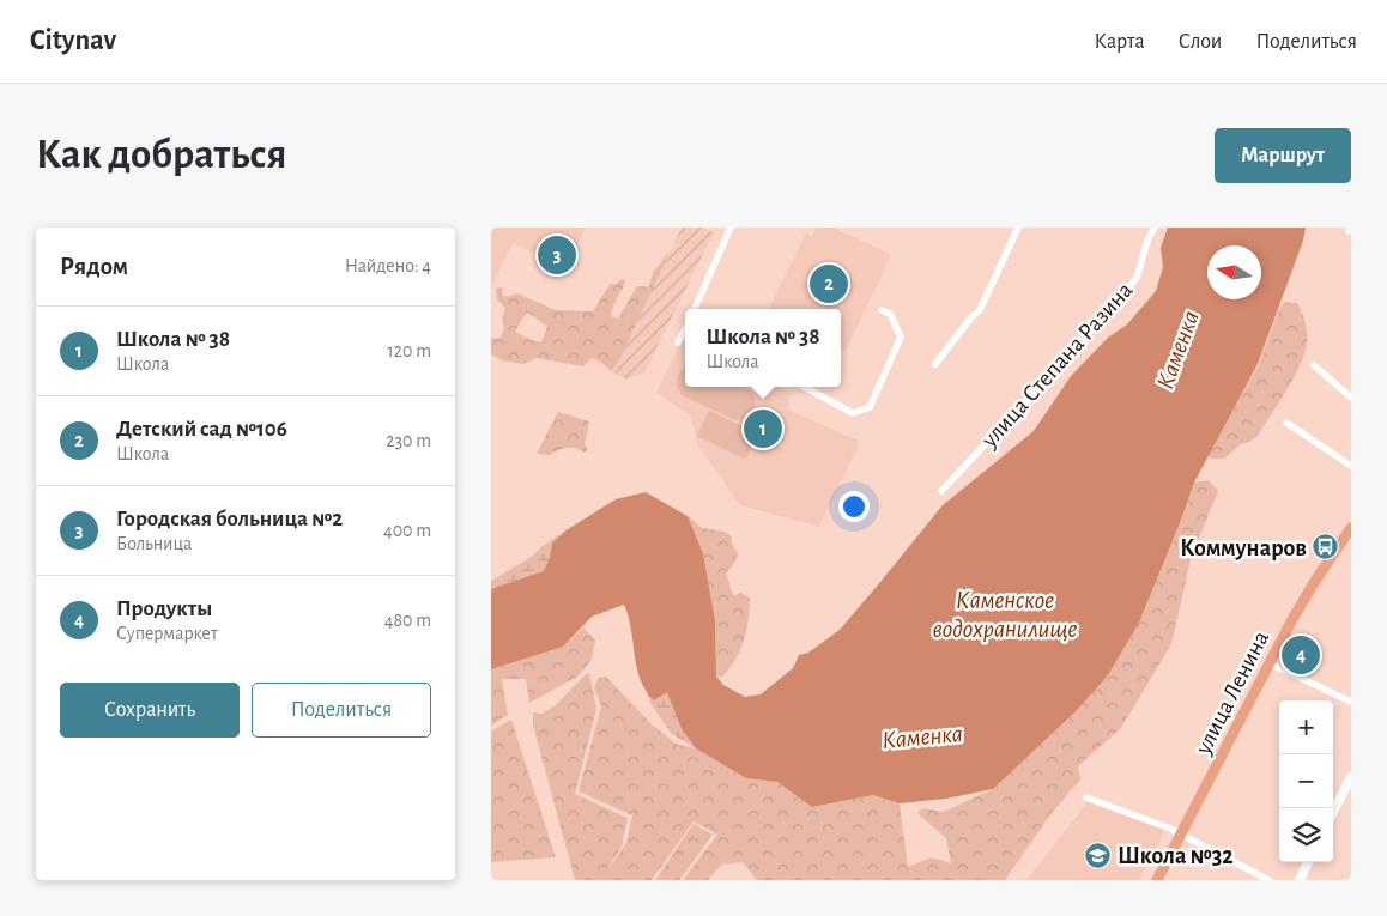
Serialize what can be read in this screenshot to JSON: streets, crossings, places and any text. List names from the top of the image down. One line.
{"streets":{"main road":["улица Ленина"],"street":["улица Степана Разина"]},"water":["Каменка","Каменское водохранилище"],"places":{"bus stop":["Коммунаров"],"school or university":["Школа №32"]},"north":"left","page":{"header":"Citynav","nav":["Карта","Слои","Поделиться"],"buttons":["Маршрут",["Сохранить","Поделиться"]],"title":"Как добраться","heading":["Рядом","Найдено: 4"],"pins":["3","2","1","4"],"list":[{"mark":"1","name":"Школа № 38","note":"Школа","value":"120 m"},{"mark":"2","name":"Детский сад №106","note":"Школа","value":"230 m"},{"mark":"3","name":"Городская больница №2","note":"Больница","value":"400 m"},{"mark":"4","name":"Продукты","note":"Супермаркет","value":"480 m"}],"popup":["Школа № 38","Школа"],"map_buttons":["+","−"]}}
